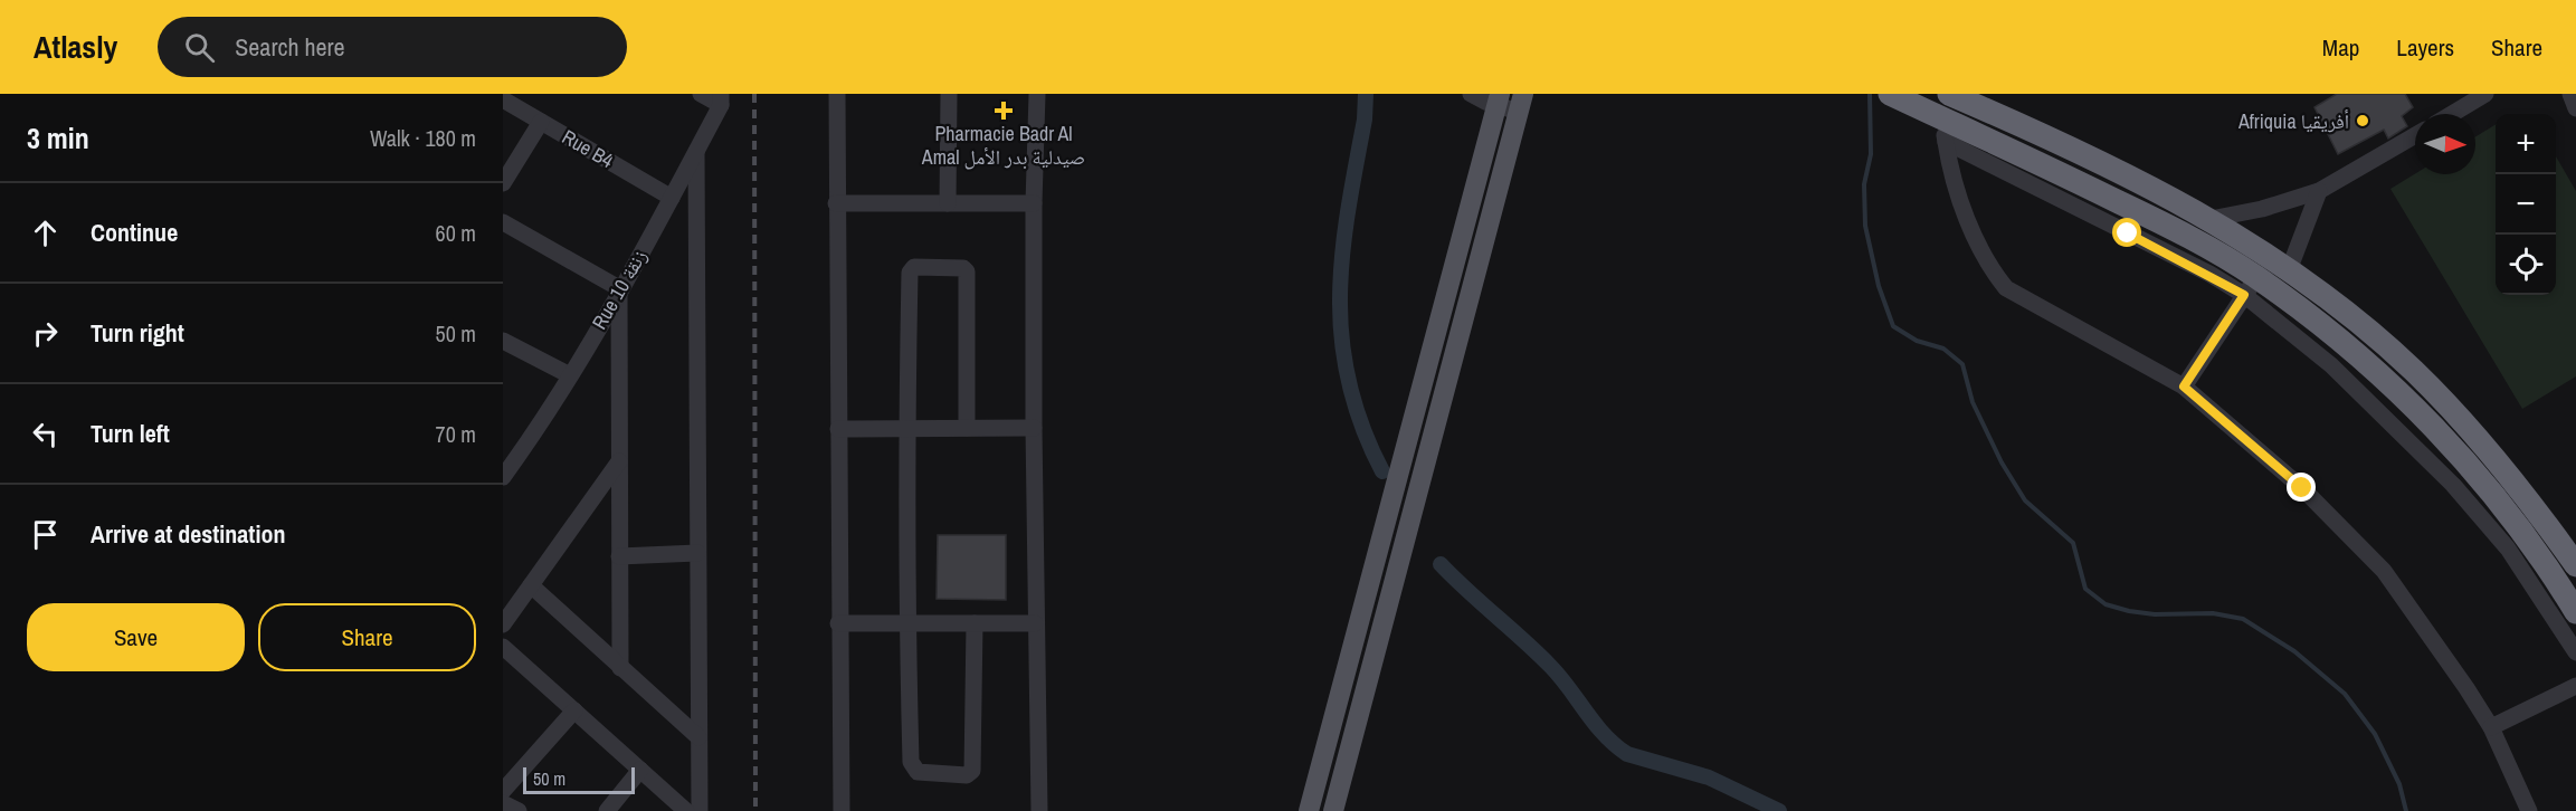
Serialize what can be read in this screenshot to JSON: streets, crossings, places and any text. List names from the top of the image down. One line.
{"streets":{"street":["Rue B4","Rue 10 زنقة"]},"crossings":[["Rue B4","Rue 10 زنقة"]],"places":{"health":["Pharmacie Badr Al Amal صيدلية بدر الأمل"],"other":["Afriquia أفريقيا"]},"scale_bar":"50 m","north":"right","page":{"header":"Atlasly","search":"Search here","nav":["Map","Layers","Share"],"heading":["3 min","Walk · 180 m"],"map_buttons":["+","−"],"list":[["Continue","60 m"],["Turn right","50 m"],["Turn left","70 m"],"Arrive at destination"],"buttons":["Save","Share"],"scale":"50 m"}}
